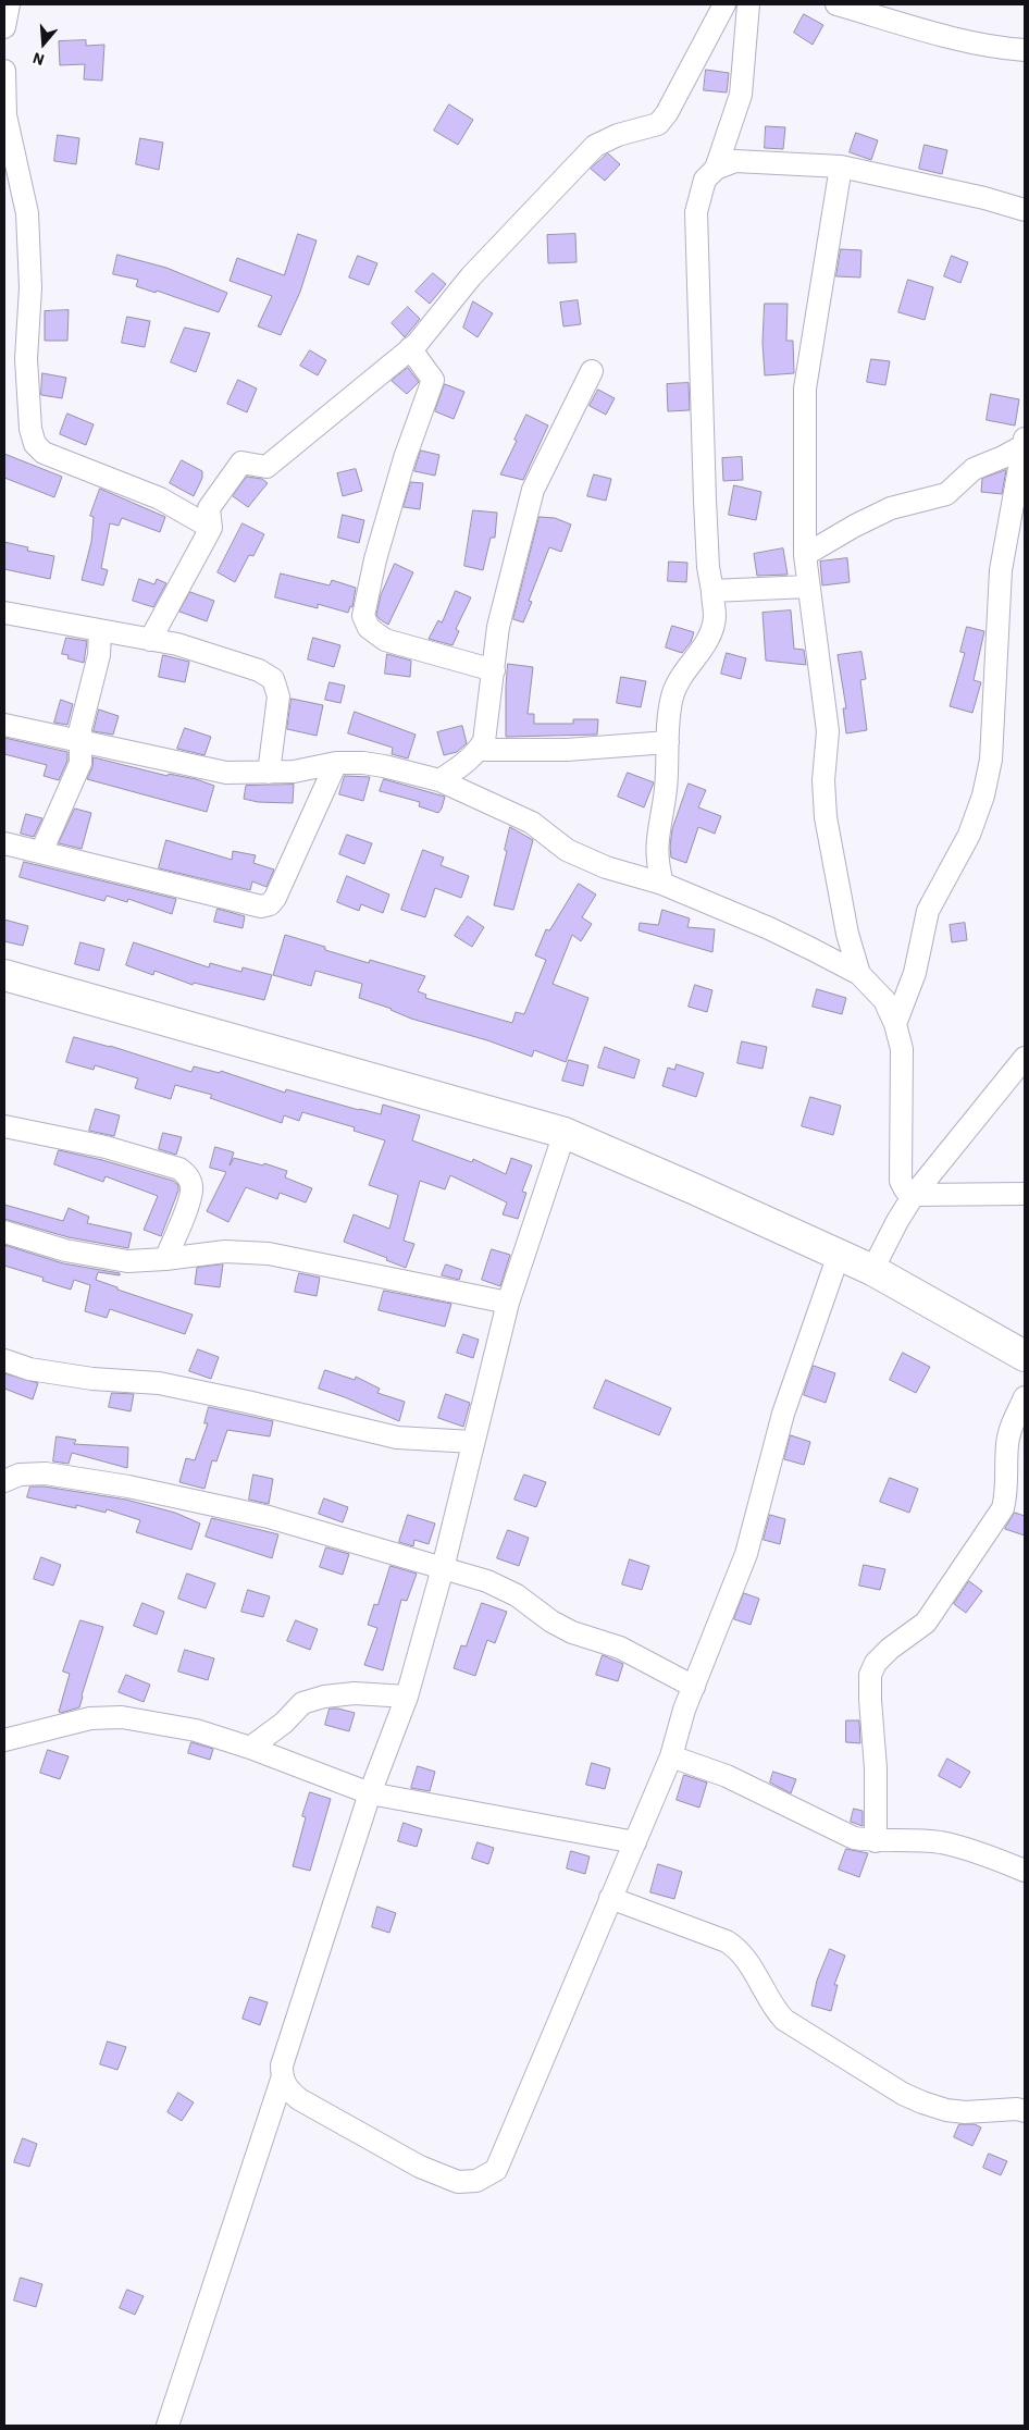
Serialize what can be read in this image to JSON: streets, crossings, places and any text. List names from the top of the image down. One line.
{"north":"bottom"}
